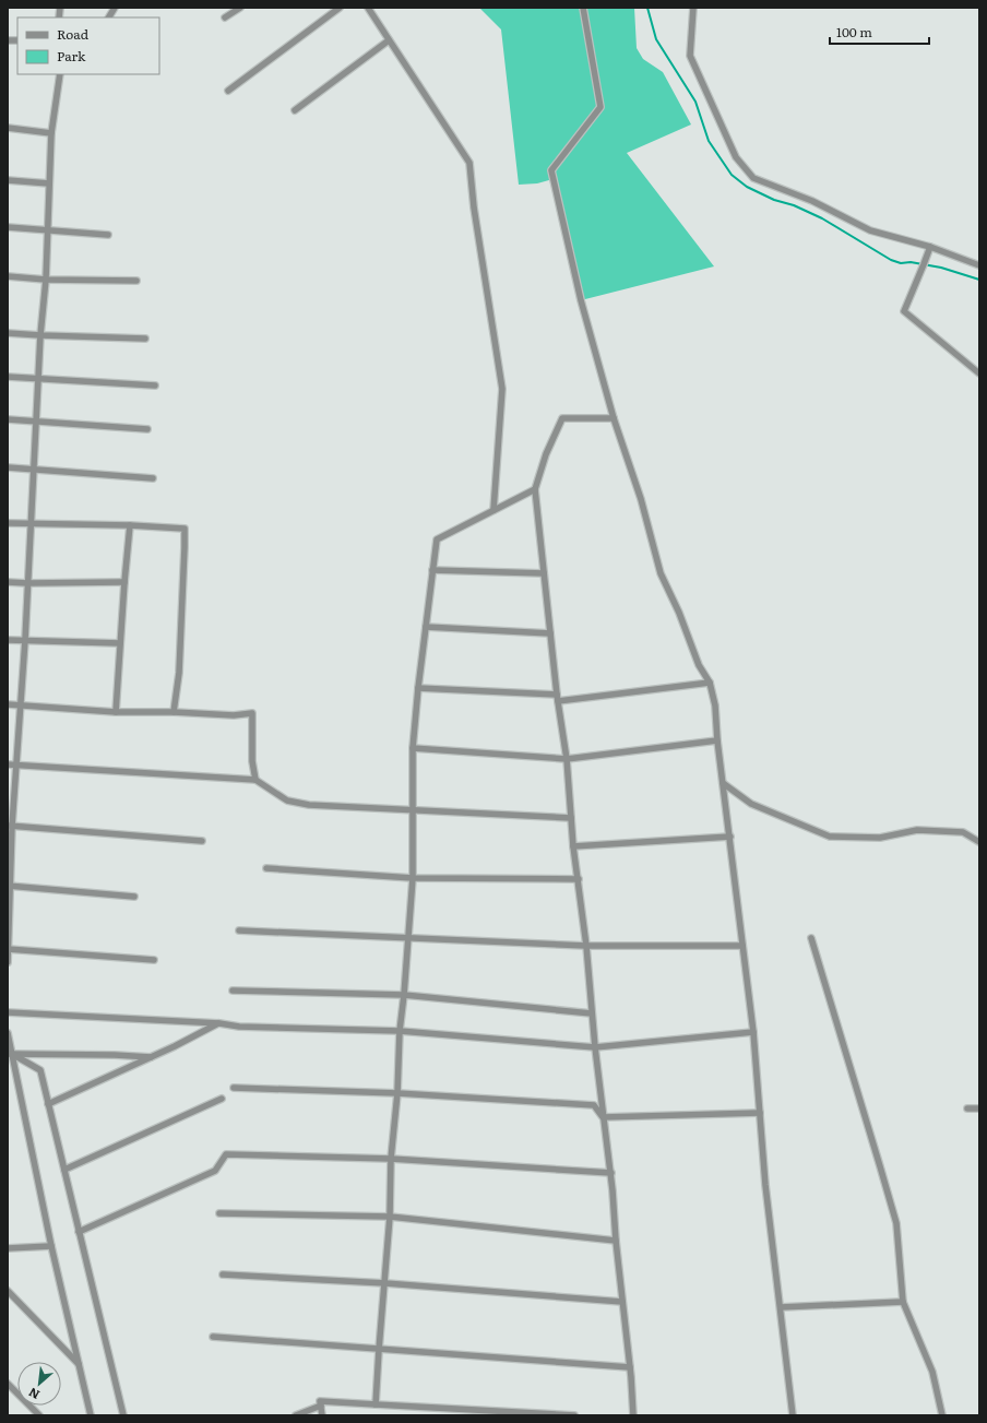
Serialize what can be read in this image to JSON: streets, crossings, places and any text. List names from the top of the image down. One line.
{"legend":["Road","Park"],"scale_bar":"100 m","north":"bottom left"}
